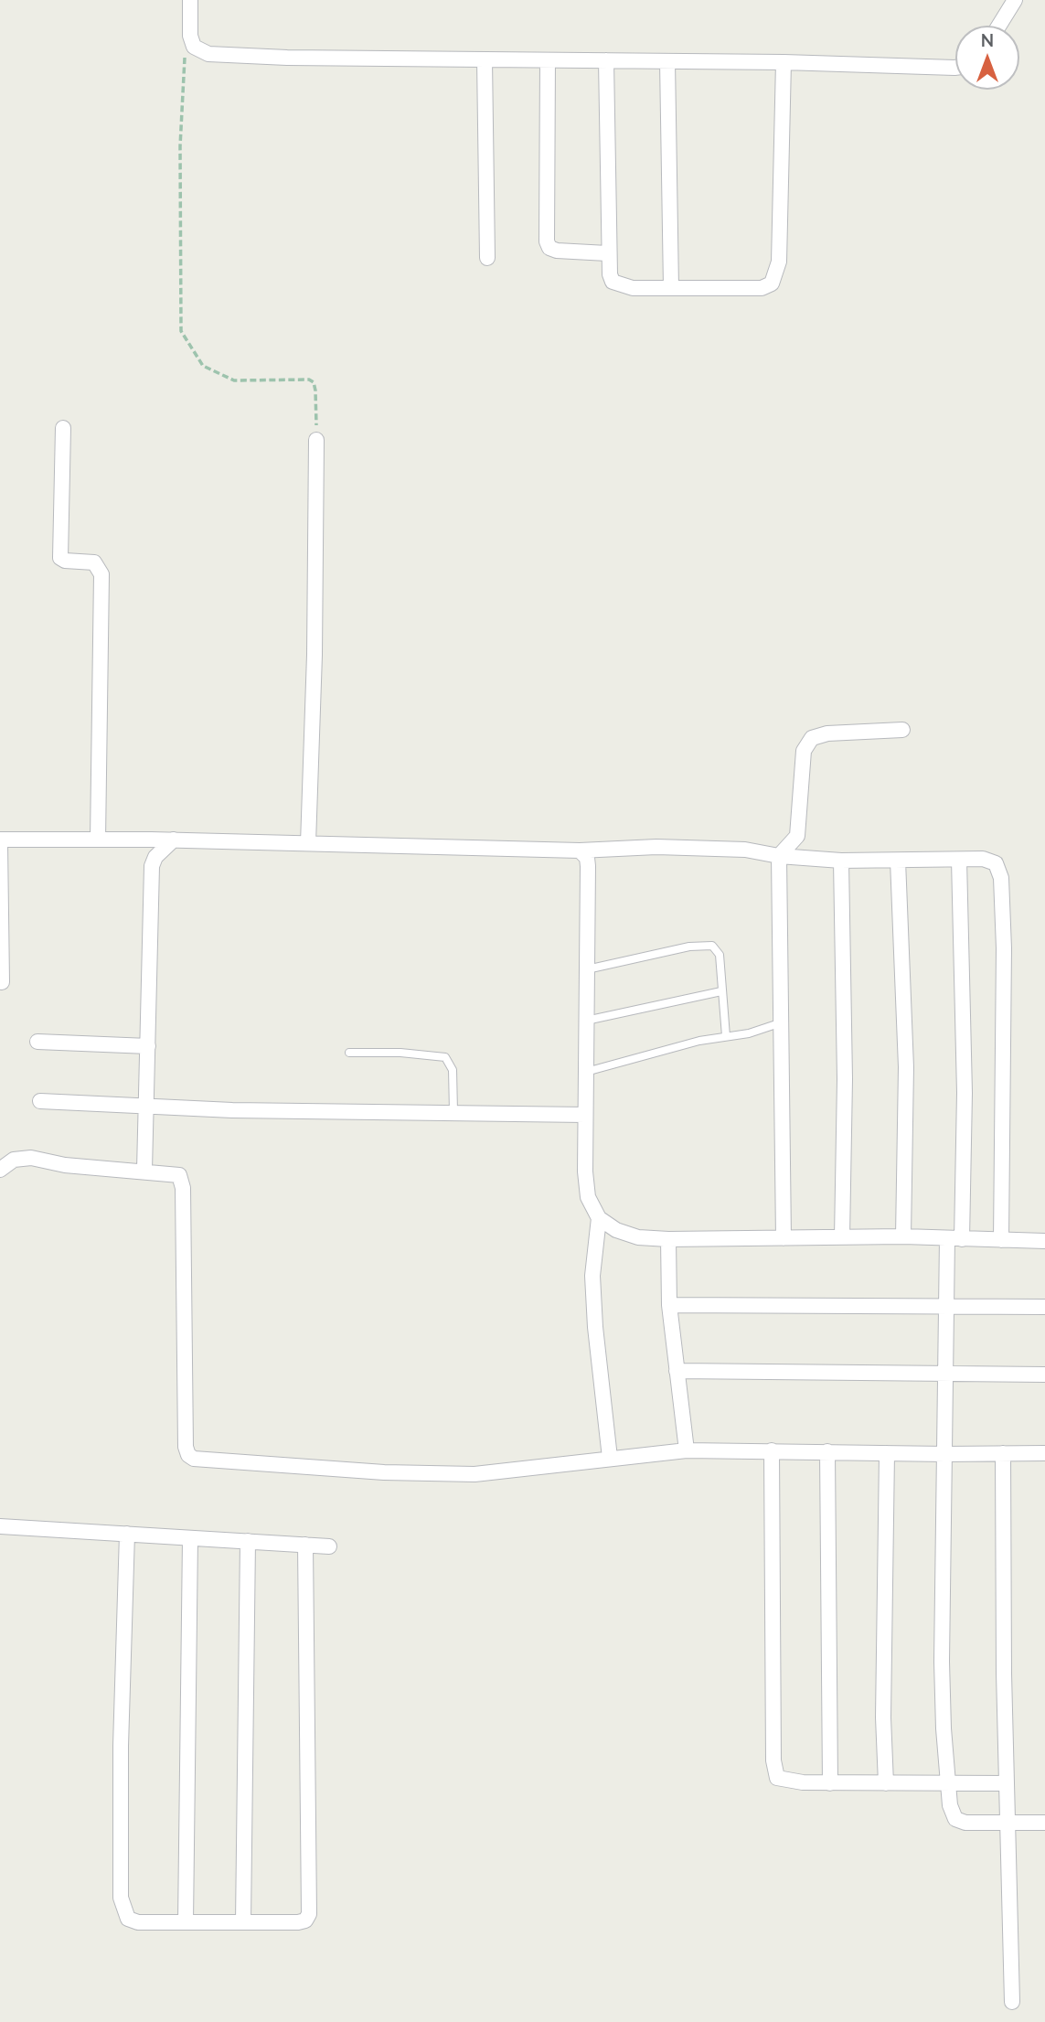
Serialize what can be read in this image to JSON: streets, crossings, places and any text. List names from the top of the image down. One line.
{"north":"top"}
